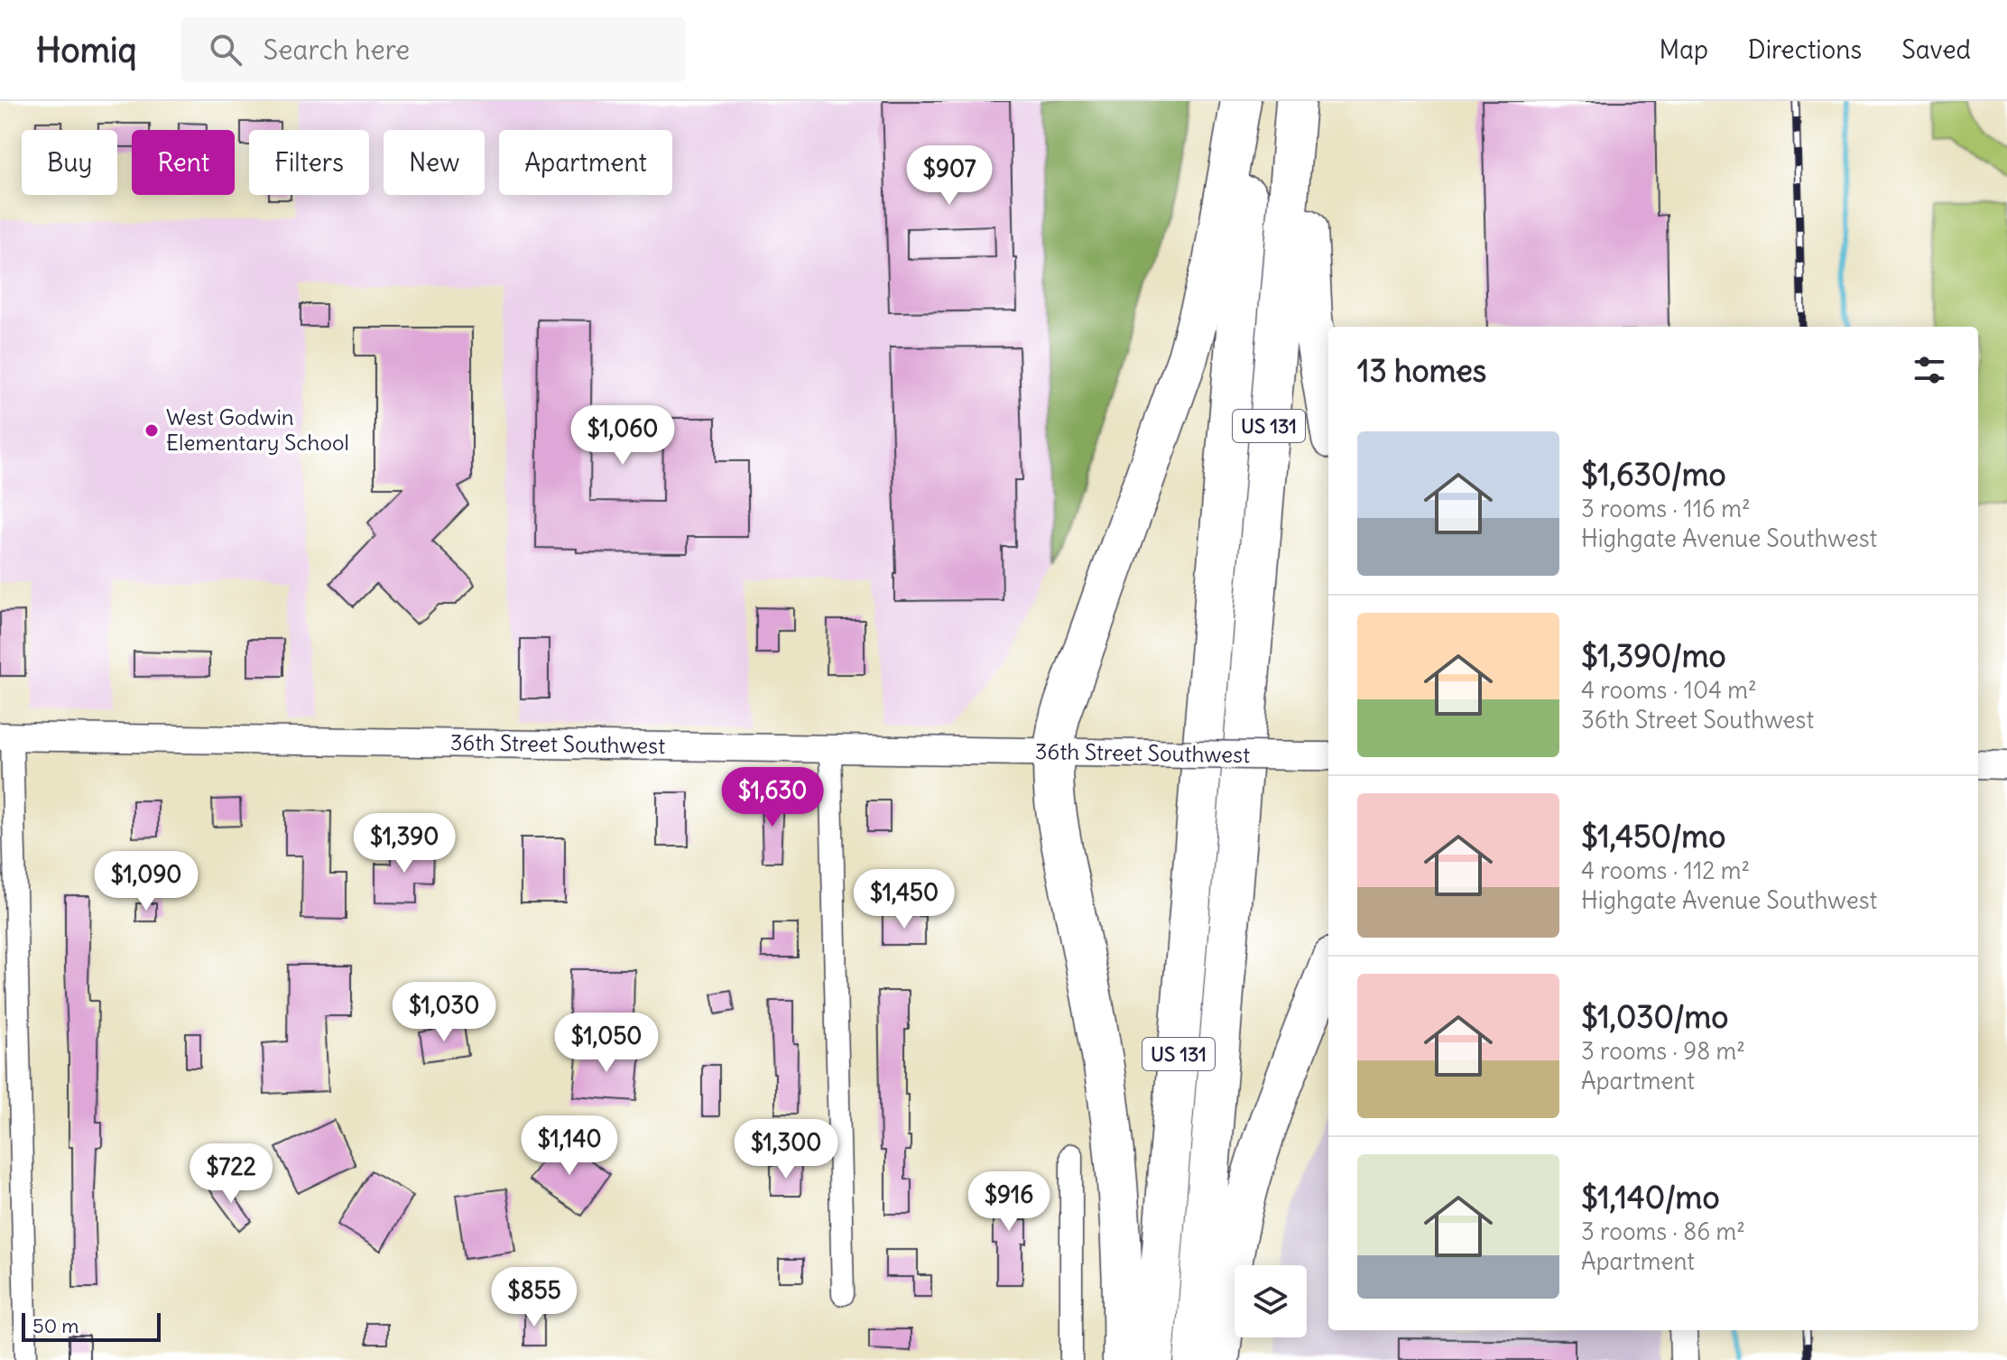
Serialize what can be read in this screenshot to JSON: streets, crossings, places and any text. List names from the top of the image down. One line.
{"streets":{"highway":["US 131"],"street":["36th Street Southwest"]},"places":["West Godwin Elementary School"],"scale_bar":"50 m","page":{"header":"Homiq","search":"Search here","nav":["Map","Directions","Saved"],"chip":["Buy","Rent","Filters","New","Apartment"],"price":["$907","$1,060","$1,630","$1,390","$1,090","$1,450","$1,030","$1,050","$1,140","$1,300","$722","$916","$855"],"heading":"13 homes","list":[{"name":"$1,630/mo","note":"3 rooms · 116 m² · Highgate Avenue Southwest"},{"name":"$1,390/mo","note":"4 rooms · 104 m² · 36th Street Southwest"},{"name":"$1,450/mo","note":"4 rooms · 112 m² · Highgate Avenue Southwest"},{"name":"$1,030/mo","note":"3 rooms · 98 m² · Apartment"},{"name":"$1,140/mo","note":"3 rooms · 86 m² · Apartment"}],"scale":"50 m"}}
